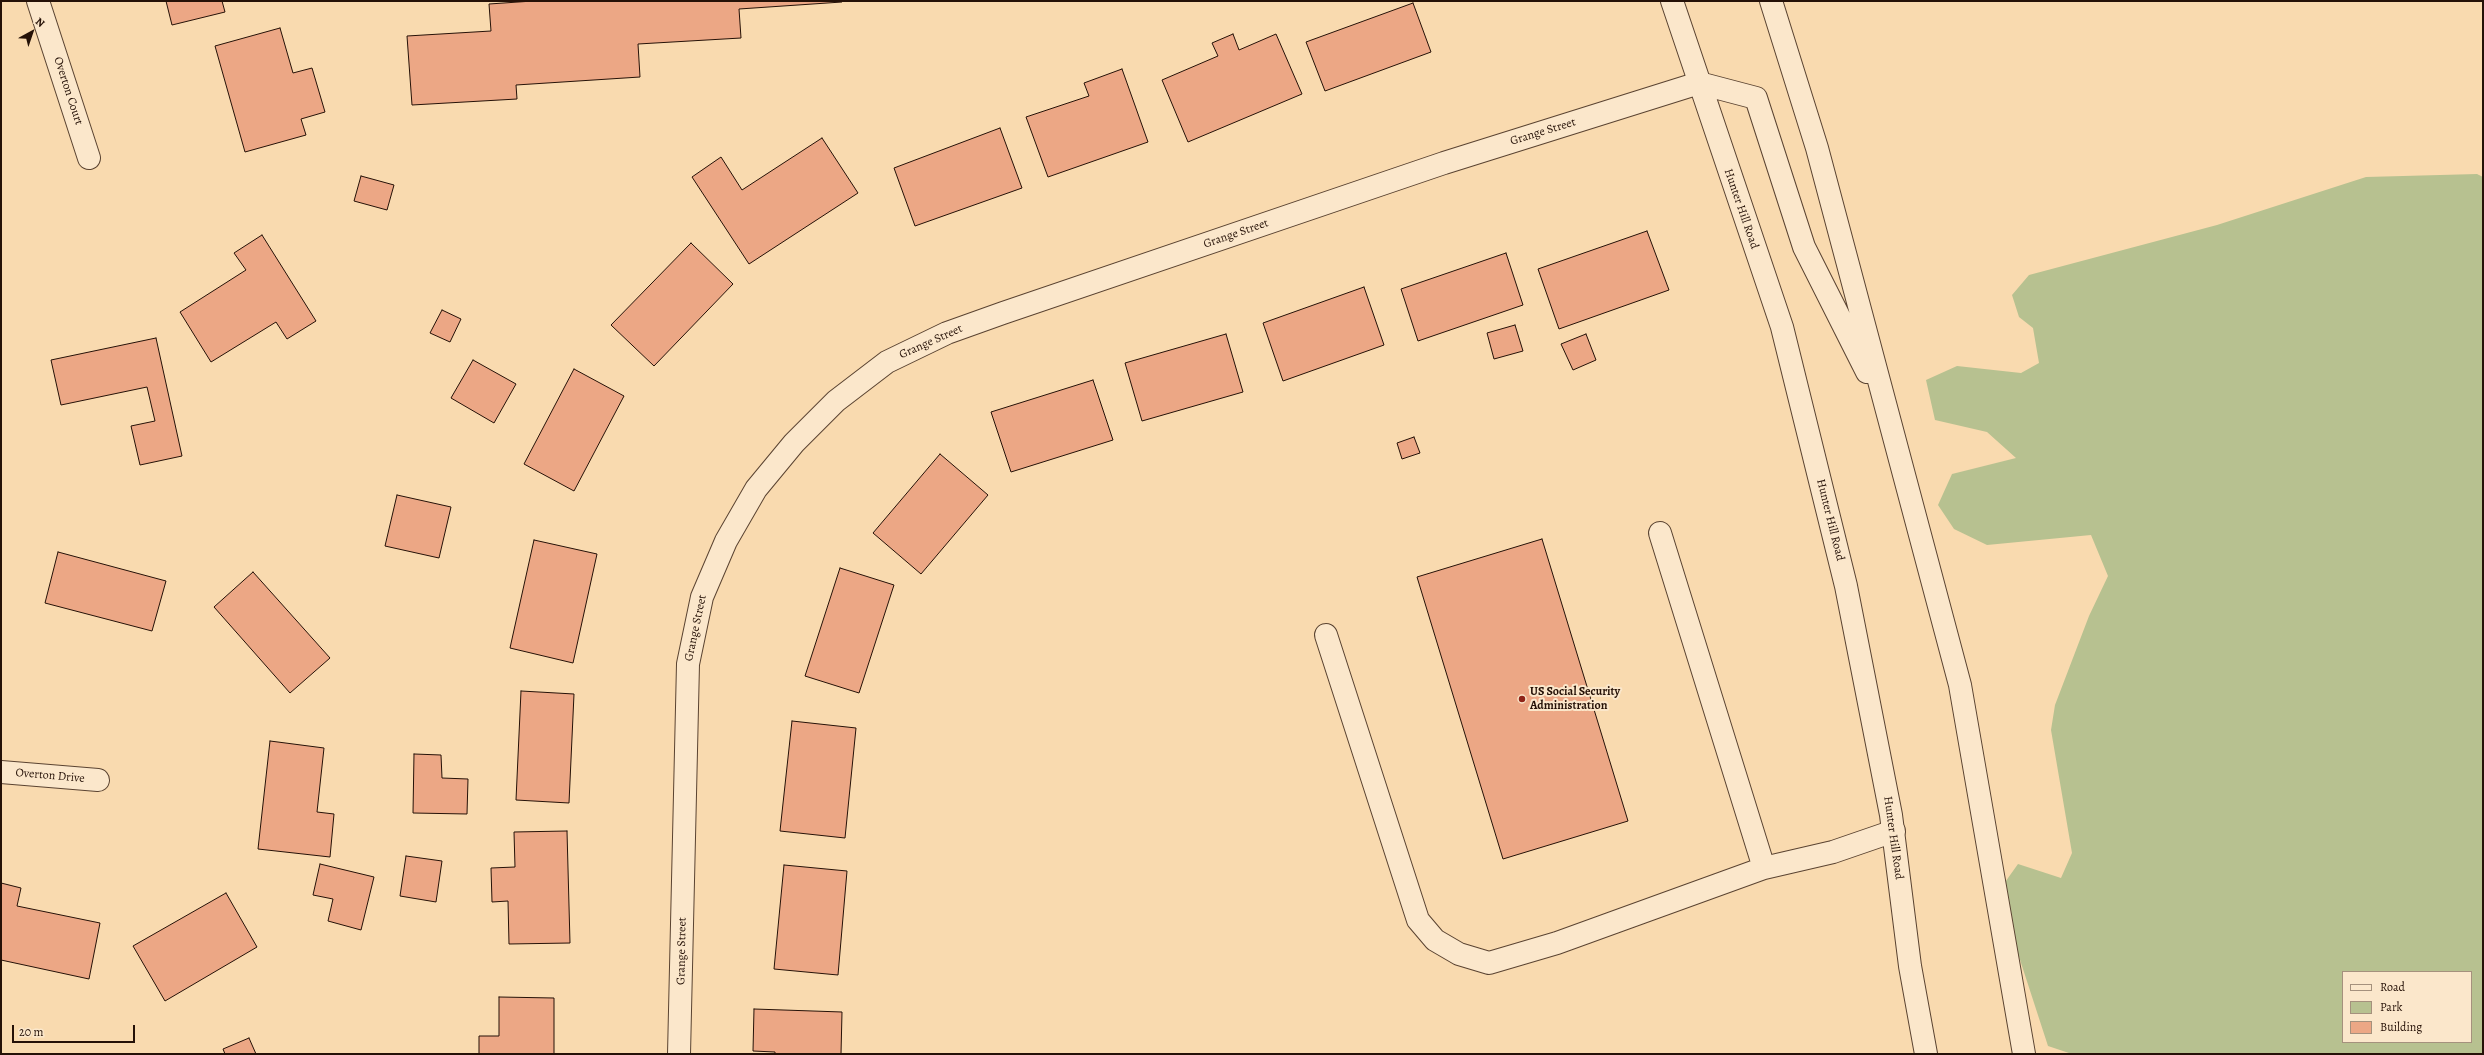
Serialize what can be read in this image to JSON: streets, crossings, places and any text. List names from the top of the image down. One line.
{"streets":{"street":["Overton Court","Grange Street","Hunter Hill Road","Overton Drive"]},"crossings":[["Grange Street","Hunter Hill Road"]],"places":["US Social Security Administration"],"legend":["Road","Park","Building"],"scale_bar":"20 m","north":"top right"}
